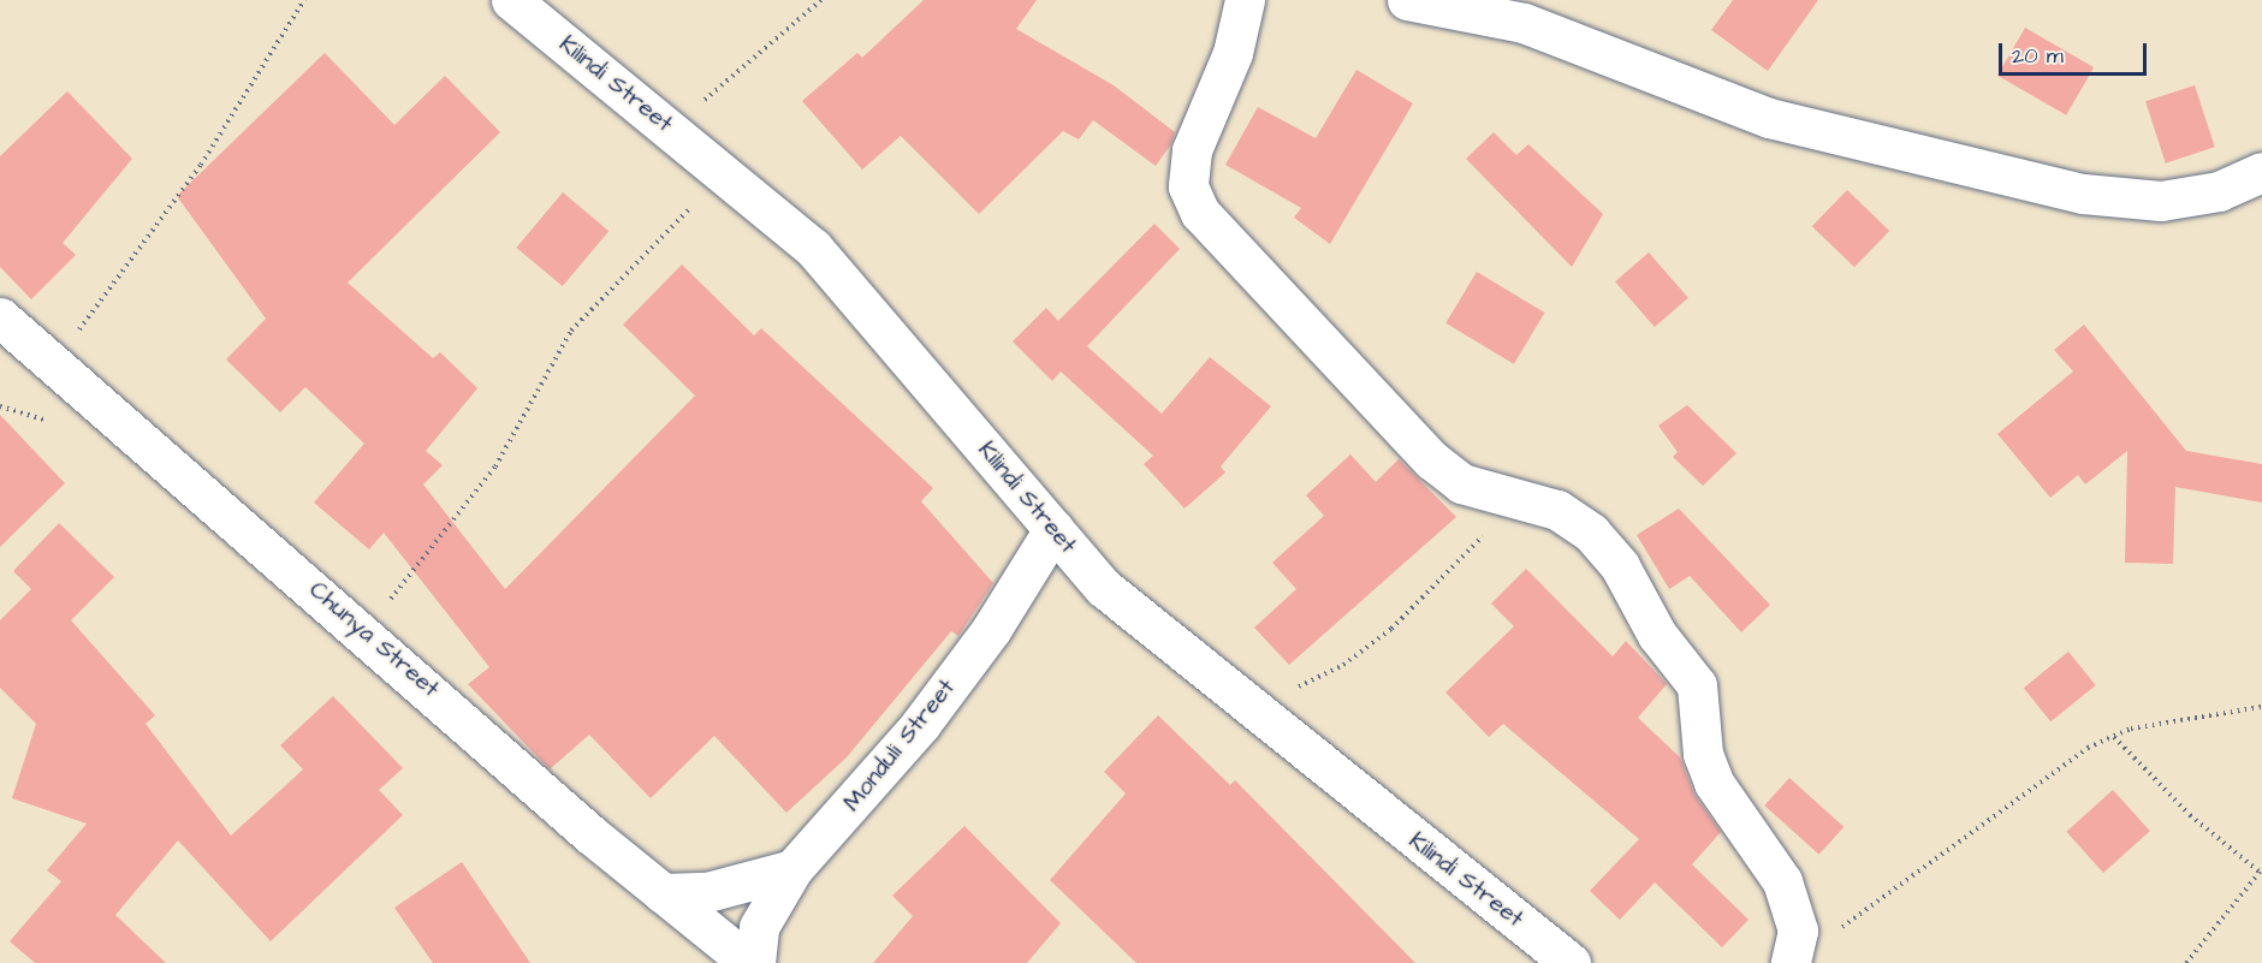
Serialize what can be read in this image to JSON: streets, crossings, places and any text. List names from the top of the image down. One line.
{"streets":{"street":["Kilindi Street","Chunya Street","Monduli Street"]},"crossings":[["Kilindi Street","Monduli Street"]],"scale_bar":"20 m"}
